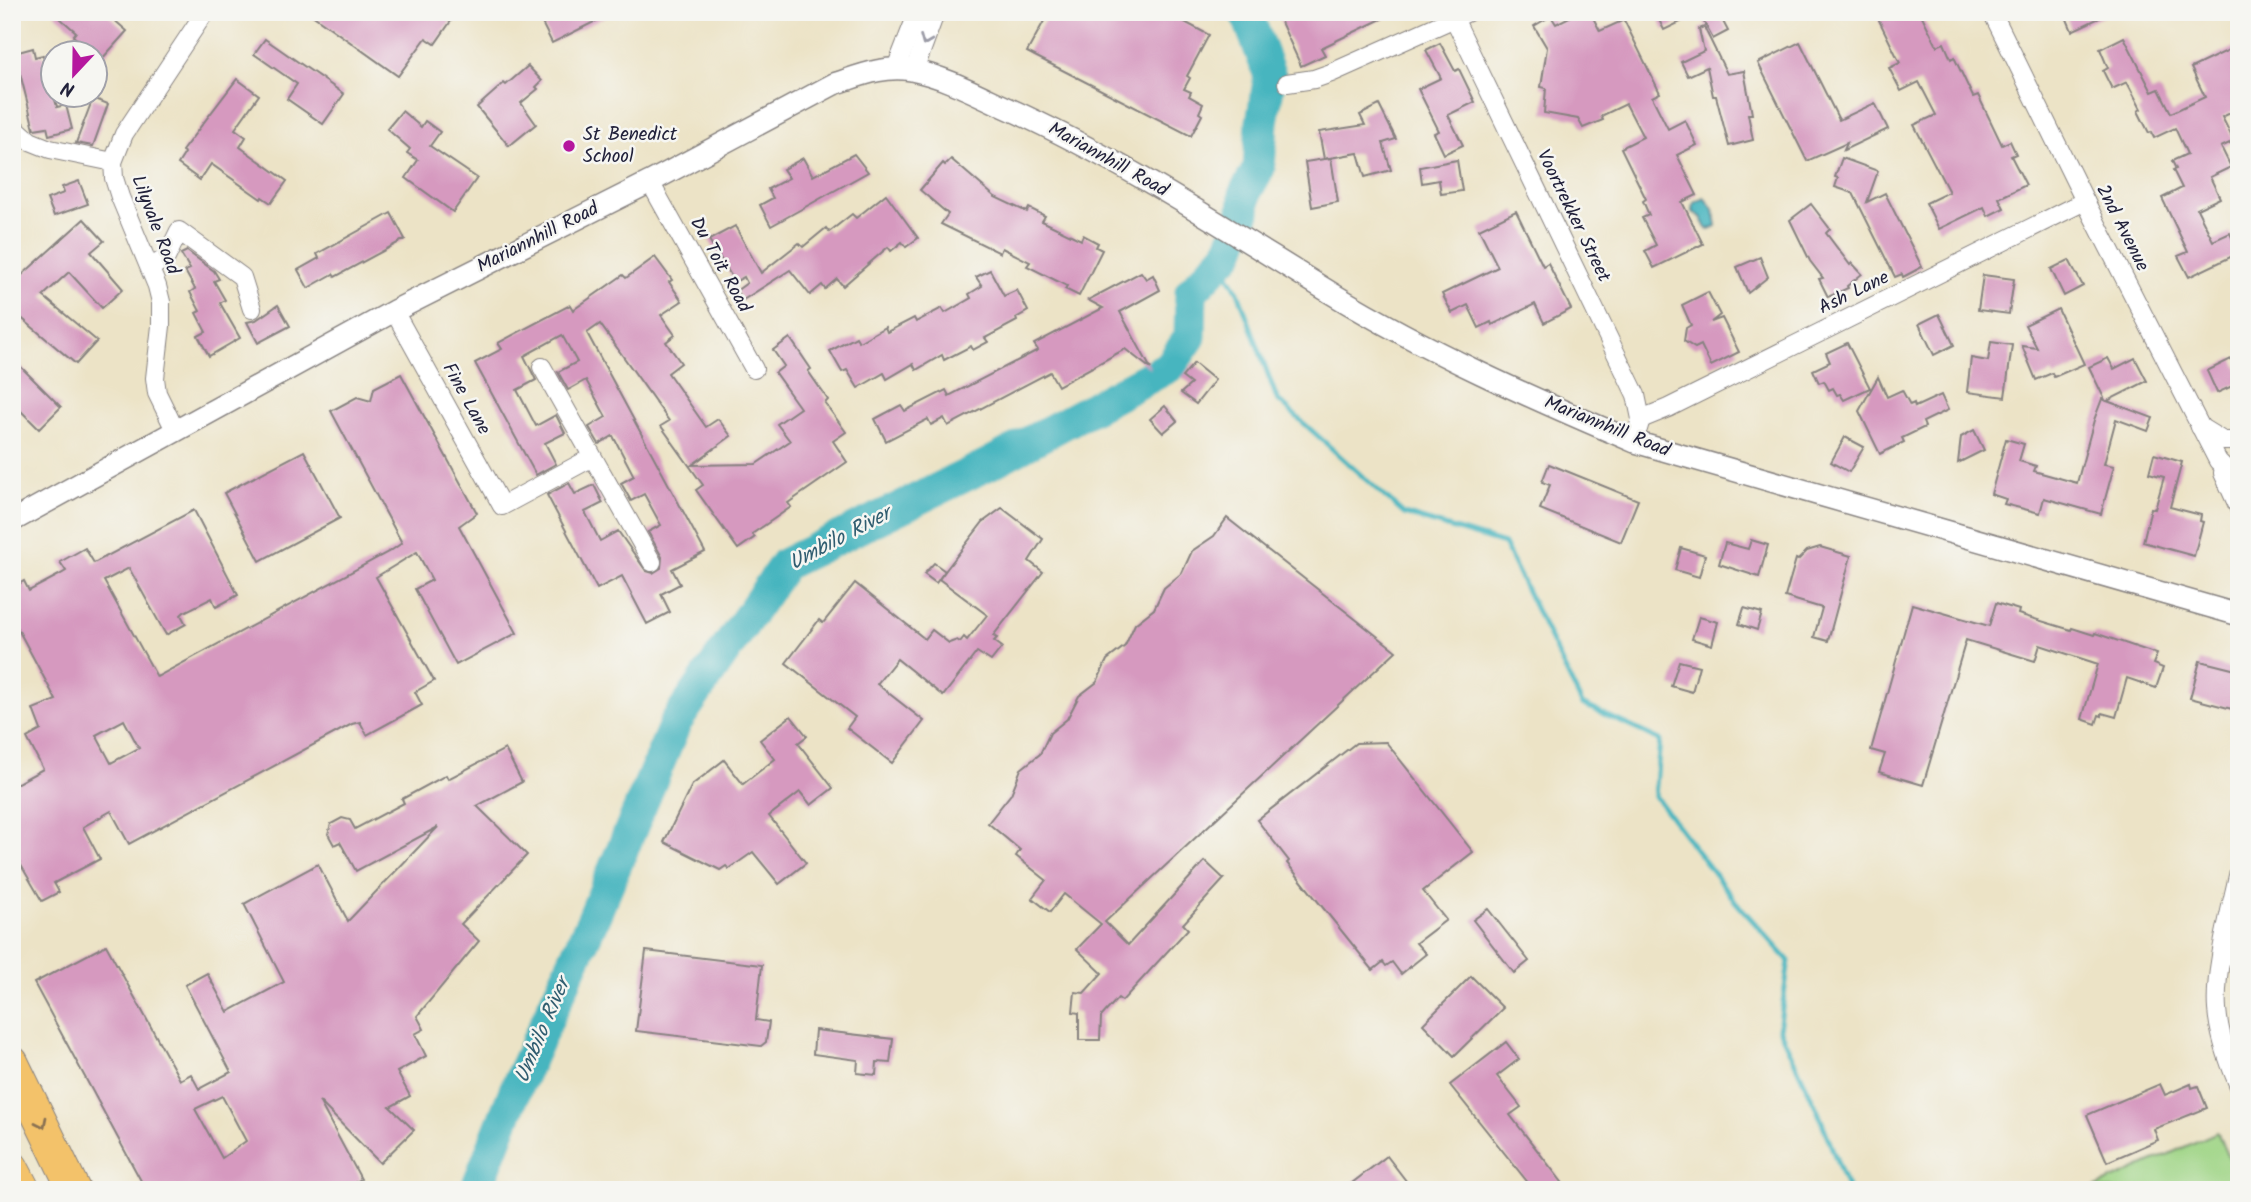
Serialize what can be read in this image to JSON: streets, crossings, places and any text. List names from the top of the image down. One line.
{"streets":{"street":["Mariannhill Road","Voortrekker Street","Lilyvale Road","2nd Avenue","Du Toit Road","Ash Lane","Fine Lane"]},"crossings":[["Mariannhill Road","Lilyvale Road"],["Mariannhill Road","Du Toit Road"],["Mariannhill Road","Fine Lane"],["Voortrekker Street","Ash Lane"],["2nd Avenue","Ash Lane"]],"water":["Umbilo River"],"places":["St Benedict School"],"north":"bottom"}
